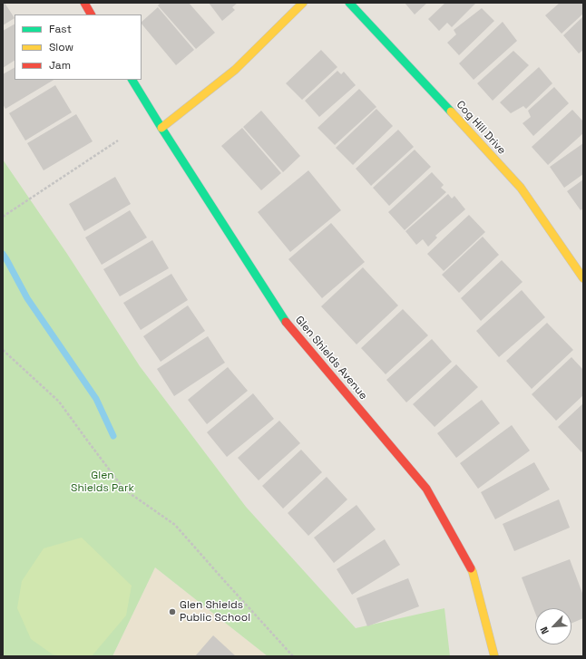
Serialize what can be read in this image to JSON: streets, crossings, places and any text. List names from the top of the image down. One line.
{"streets":{"street":["Cog Hill Drive","Glen Shields Avenue"]},"parks":["Glen Shields Park"],"places":["Glen Shields Public School"],"legend":["Fast","Slow","Jam"],"north":"bottom left"}
